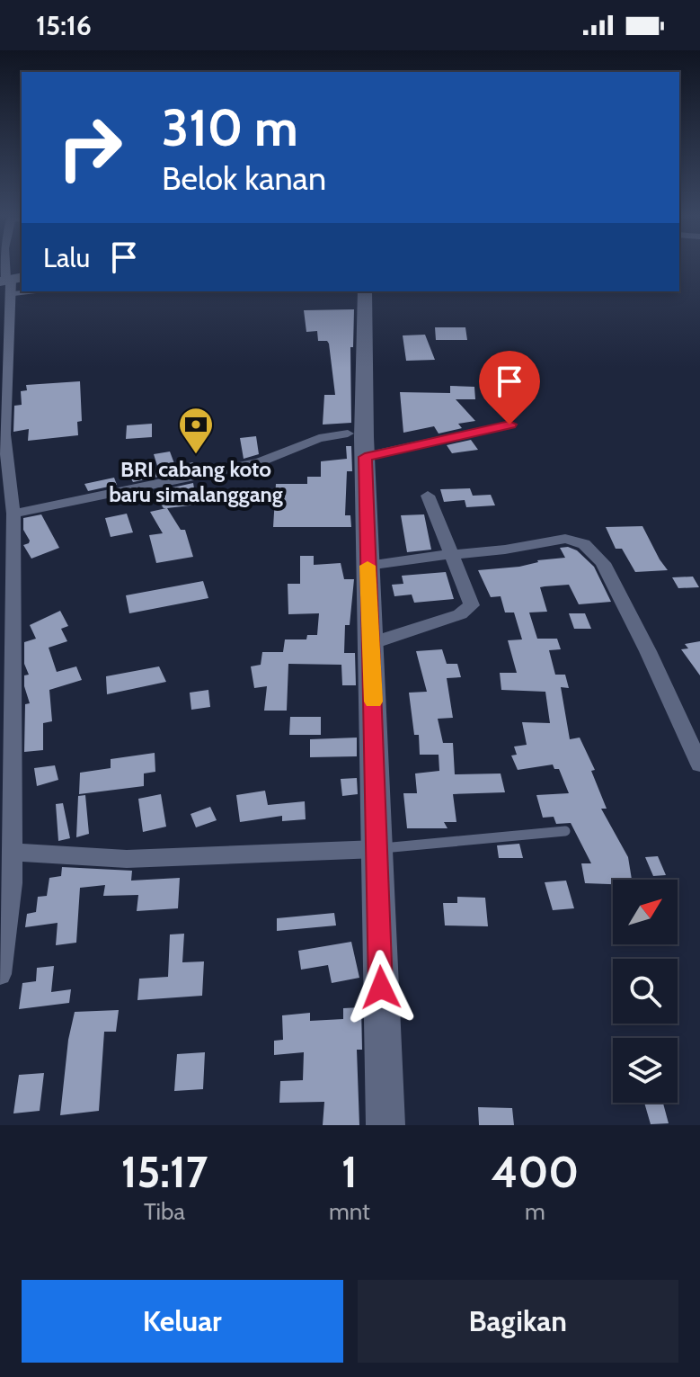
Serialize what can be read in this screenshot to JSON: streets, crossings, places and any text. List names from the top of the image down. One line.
{"places":{"bank":["BRI cabang koto baru simalanggang"]},"north":"top right","page":{"status":"15:16","turn":["310 m","Belok kanan"],"then":"Lalu","eta":["15:17","Tiba","1","mnt","400","m"],"buttons":["Keluar","Bagikan"]}}
